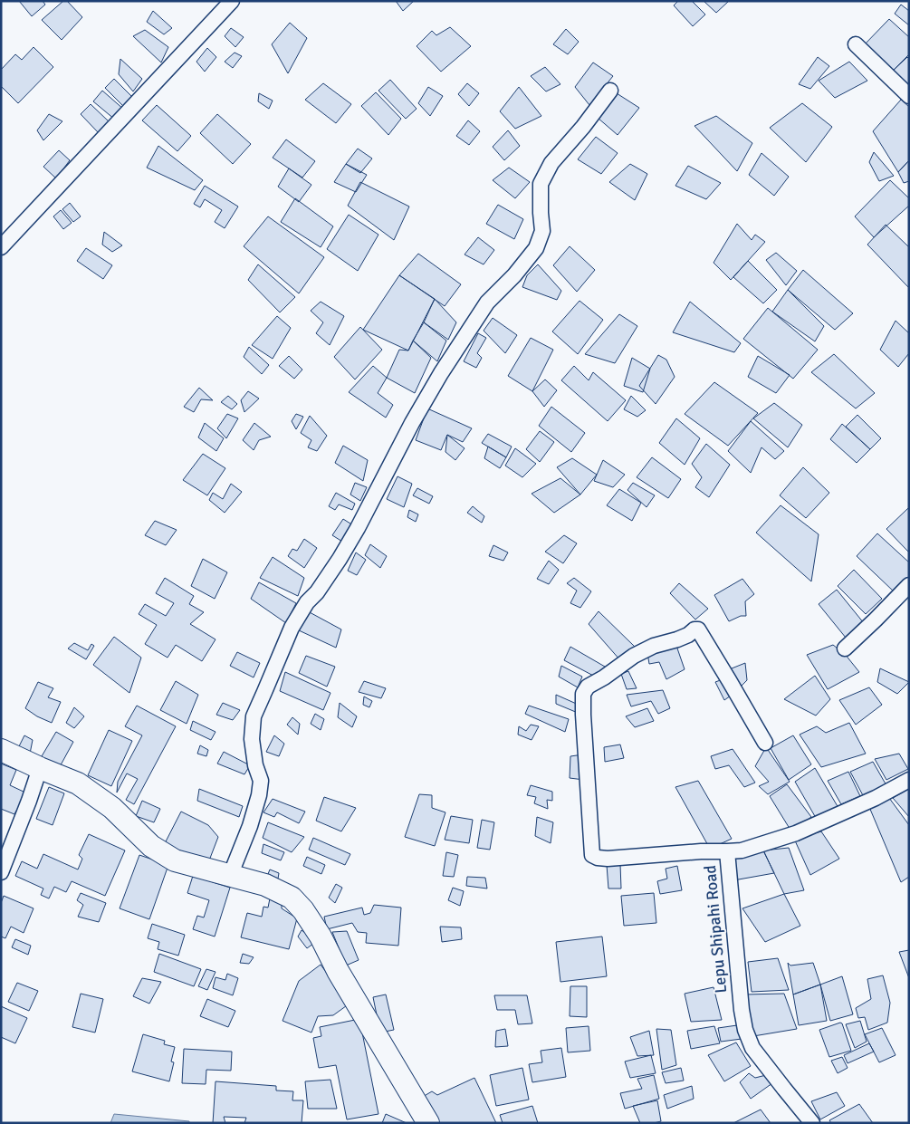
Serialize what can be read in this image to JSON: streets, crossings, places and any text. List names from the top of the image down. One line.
{"streets":{"street":["Lepu Shipahi Road"]}}
